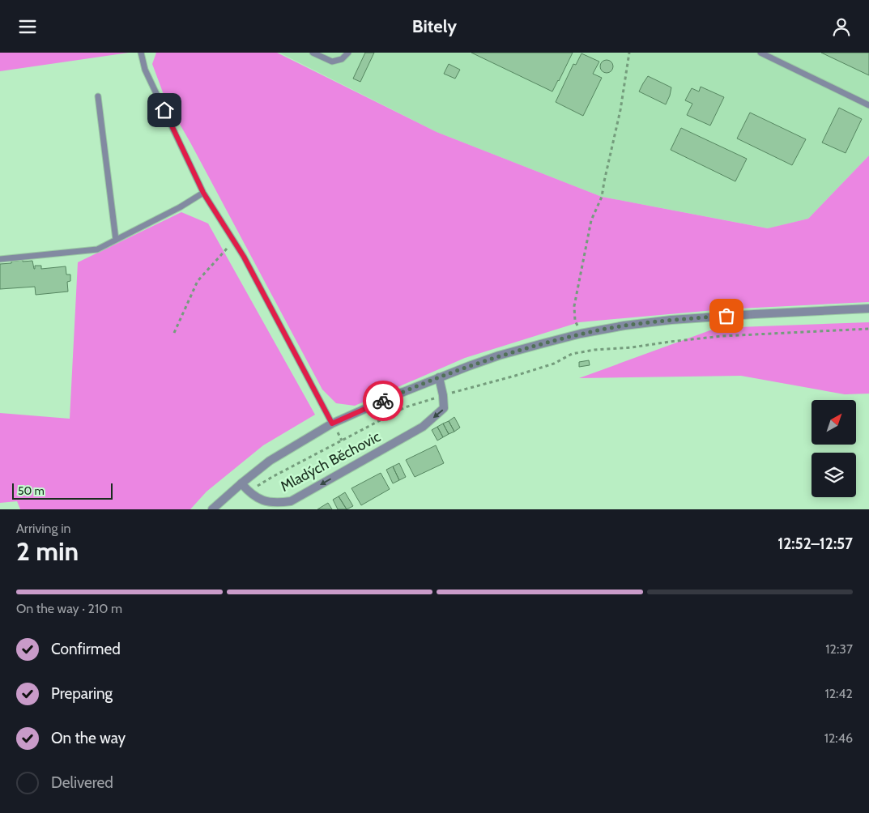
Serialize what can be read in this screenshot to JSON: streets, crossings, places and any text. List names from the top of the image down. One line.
{"streets":{"street":["Mladých Běchovic"]},"scale_bar":"50 m","north":"top right","page":{"header":"Bitely","scale":"50 m","heading":["2 min","Arriving in","12:52–12:57"],"bar":"On the way · 210 m","list":[["Confirmed","12:37"],["Preparing","12:42"],["On the way","12:46"],"Delivered"]}}
